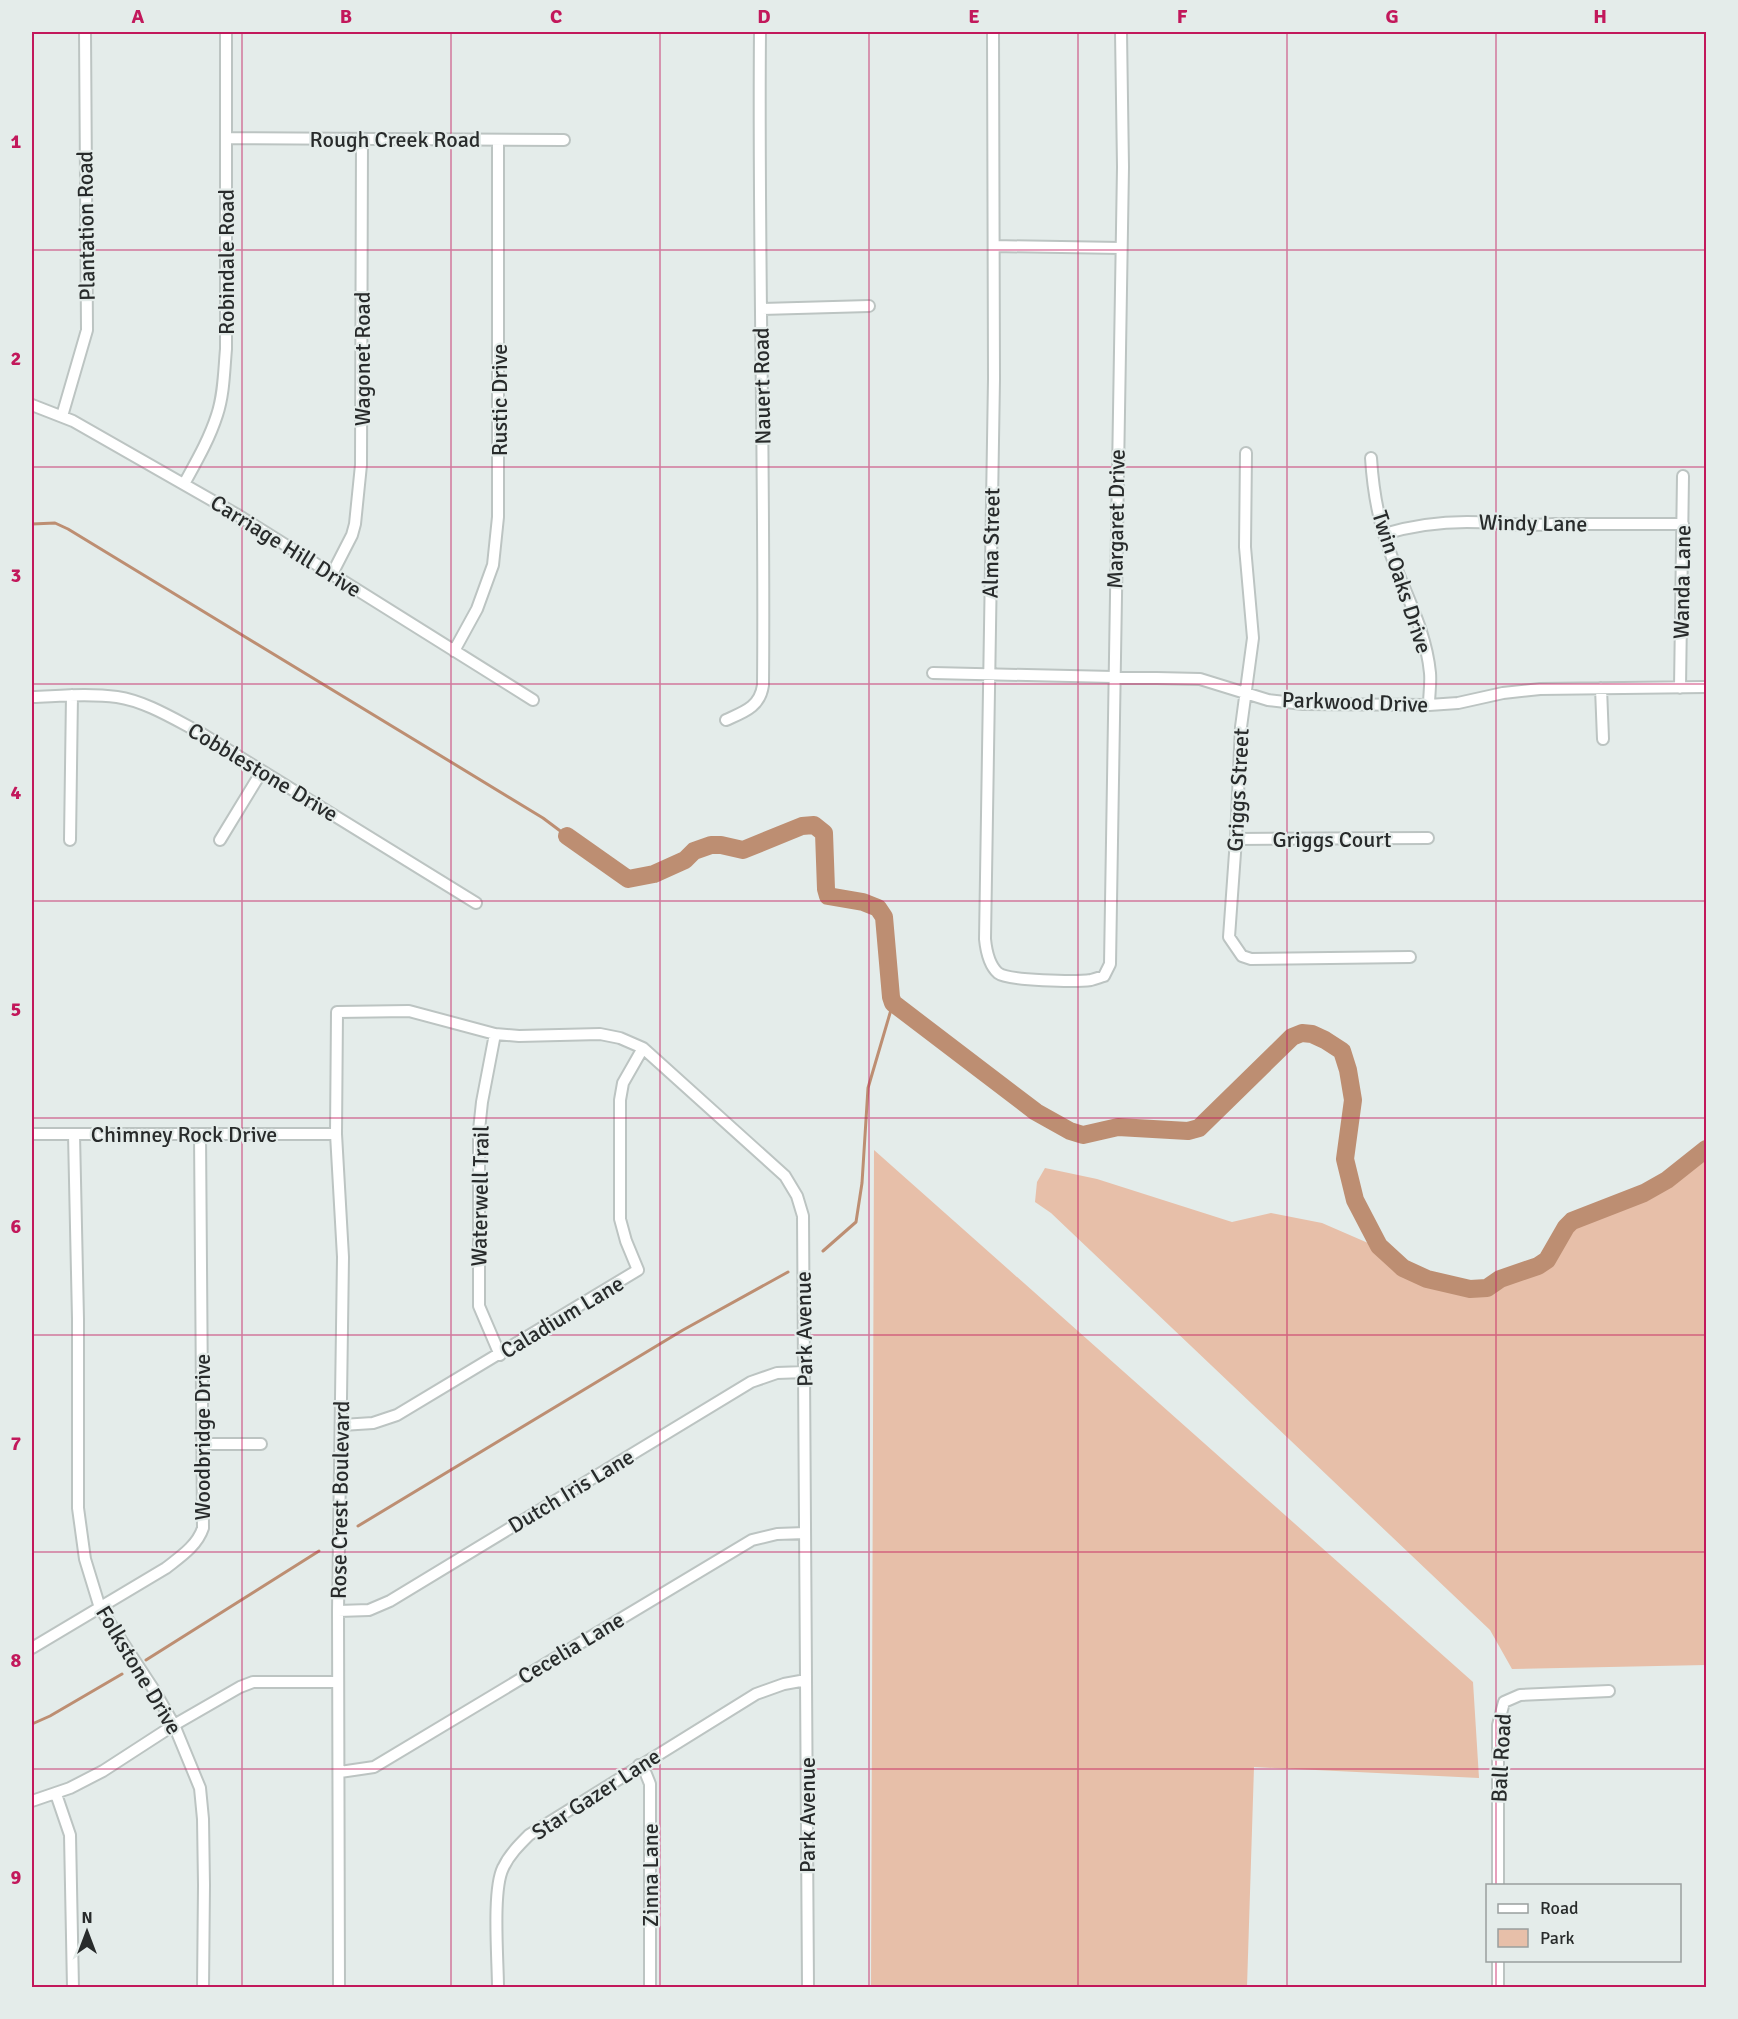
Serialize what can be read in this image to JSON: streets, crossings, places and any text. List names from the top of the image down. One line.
{"streets":{"street":["Rough Creek Road","Plantation Road","Robindale Road","Wagonet Road","Nauert Road","Rustic Drive","Margaret Drive","Windy Lane","Alma Street","Carriage Hill Drive","Twin Oaks Drive","Wanda Lane","Parkwood Drive","Cobblestone Drive","Griggs Street","Griggs Court","Chimney Rock Drive","Waterwell Trail","Caladium Lane","Park Avenue","Woodbridge Drive","Dutch Iris Lane","Rose Crest Boulevard","Cecelia Lane","Folkstone Drive","Ball Road","Star Gazer Lane","Zinna Lane"]},"crossings":[["Rough Creek Road","Robindale Road"],["Rough Creek Road","Wagonet Road"],["Rough Creek Road","Rustic Drive"],["Plantation Road","Carriage Hill Drive"],["Robindale Road","Carriage Hill Drive"],["Wagonet Road","Carriage Hill Drive"],["Rustic Drive","Carriage Hill Drive"],["Margaret Drive","Alma Street"],["Margaret Drive","Parkwood Drive"],["Windy Lane","Twin Oaks Drive"],["Windy Lane","Wanda Lane"],["Alma Street","Parkwood Drive"],["Twin Oaks Drive","Parkwood Drive"],["Wanda Lane","Parkwood Drive"],["Parkwood Drive","Griggs Street"],["Griggs Street","Griggs Court"],["Chimney Rock Drive","Woodbridge Drive"],["Chimney Rock Drive","Rose Crest Boulevard"],["Chimney Rock Drive","Folkstone Drive"],["Waterwell Trail","Caladium Lane"],["Waterwell Trail","Park Avenue"],["Caladium Lane","Park Avenue"],["Caladium Lane","Rose Crest Boulevard"],["Park Avenue","Dutch Iris Lane"],["Park Avenue","Rose Crest Boulevard"],["Park Avenue","Cecelia Lane"],["Park Avenue","Star Gazer Lane"],["Woodbridge Drive","Folkstone Drive"],["Dutch Iris Lane","Rose Crest Boulevard"],["Rose Crest Boulevard","Cecelia Lane"],["Star Gazer Lane","Zinna Lane"]],"legend":["Road","Park"],"north":"top","grid":{"columns":["A","B","C","D","E","F","G","H"],"rows":["1","2","3","4","5","6","7","8","9"]}}
